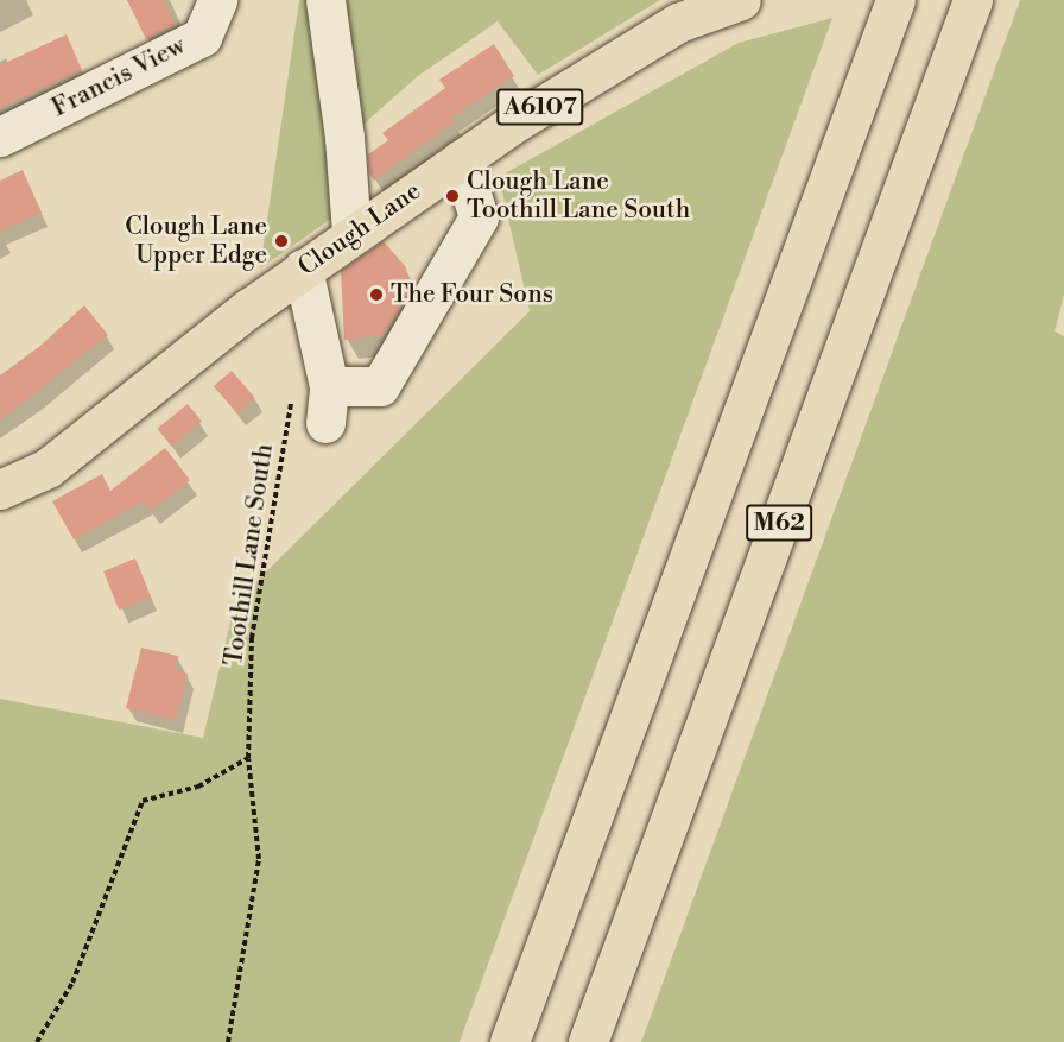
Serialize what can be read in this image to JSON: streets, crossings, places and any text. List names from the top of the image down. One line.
{"streets":{"main road":["A6107","Clough Lane","M62"],"street":["Francis View"],"path":["Toothill Lane South"]},"places":["Clough Lane Toothill Lane South","Clough Lane Upper Edge","The Four Sons"]}
